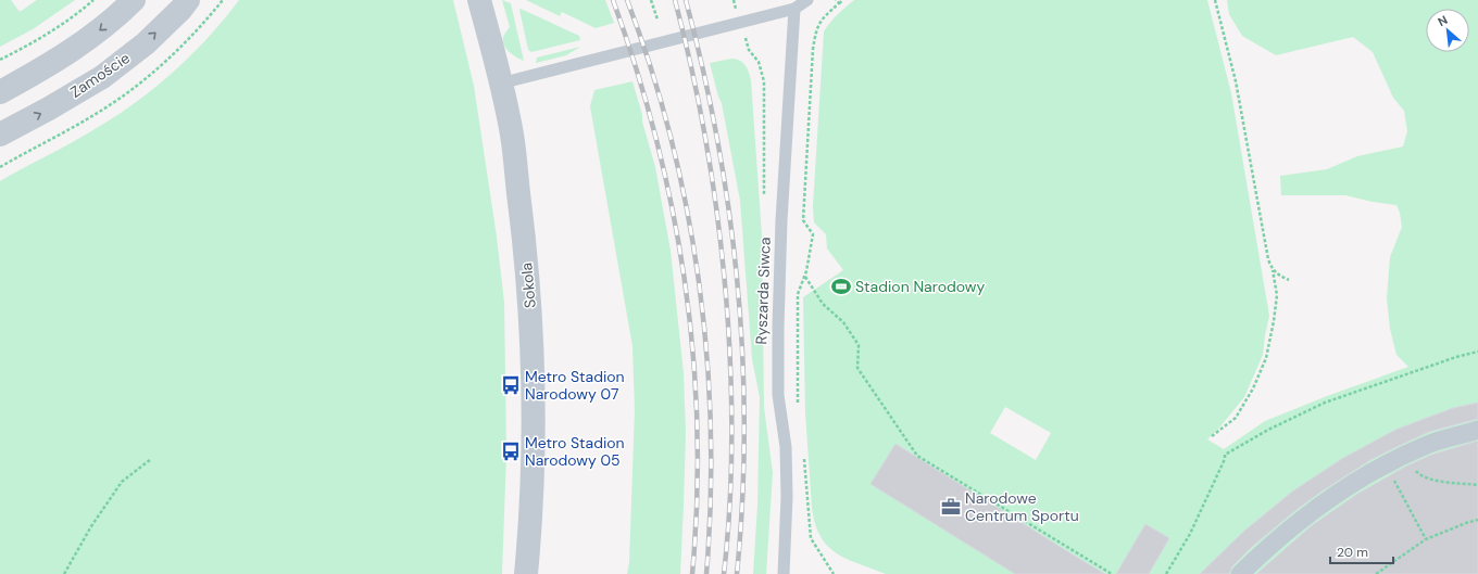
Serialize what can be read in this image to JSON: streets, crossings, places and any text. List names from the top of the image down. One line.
{"streets":{"street":["Zamoście","Sokola"],"lane":["Ryszarda Siwca"]},"places":{"sports":["Stadion Narodowy"],"bus stop":["Metro Stadion Narodowy 07","Metro Stadion Narodowy 05"],"office":["Narodowe Centrum Sportu"]},"scale_bar":"20 m","north":"top left"}
